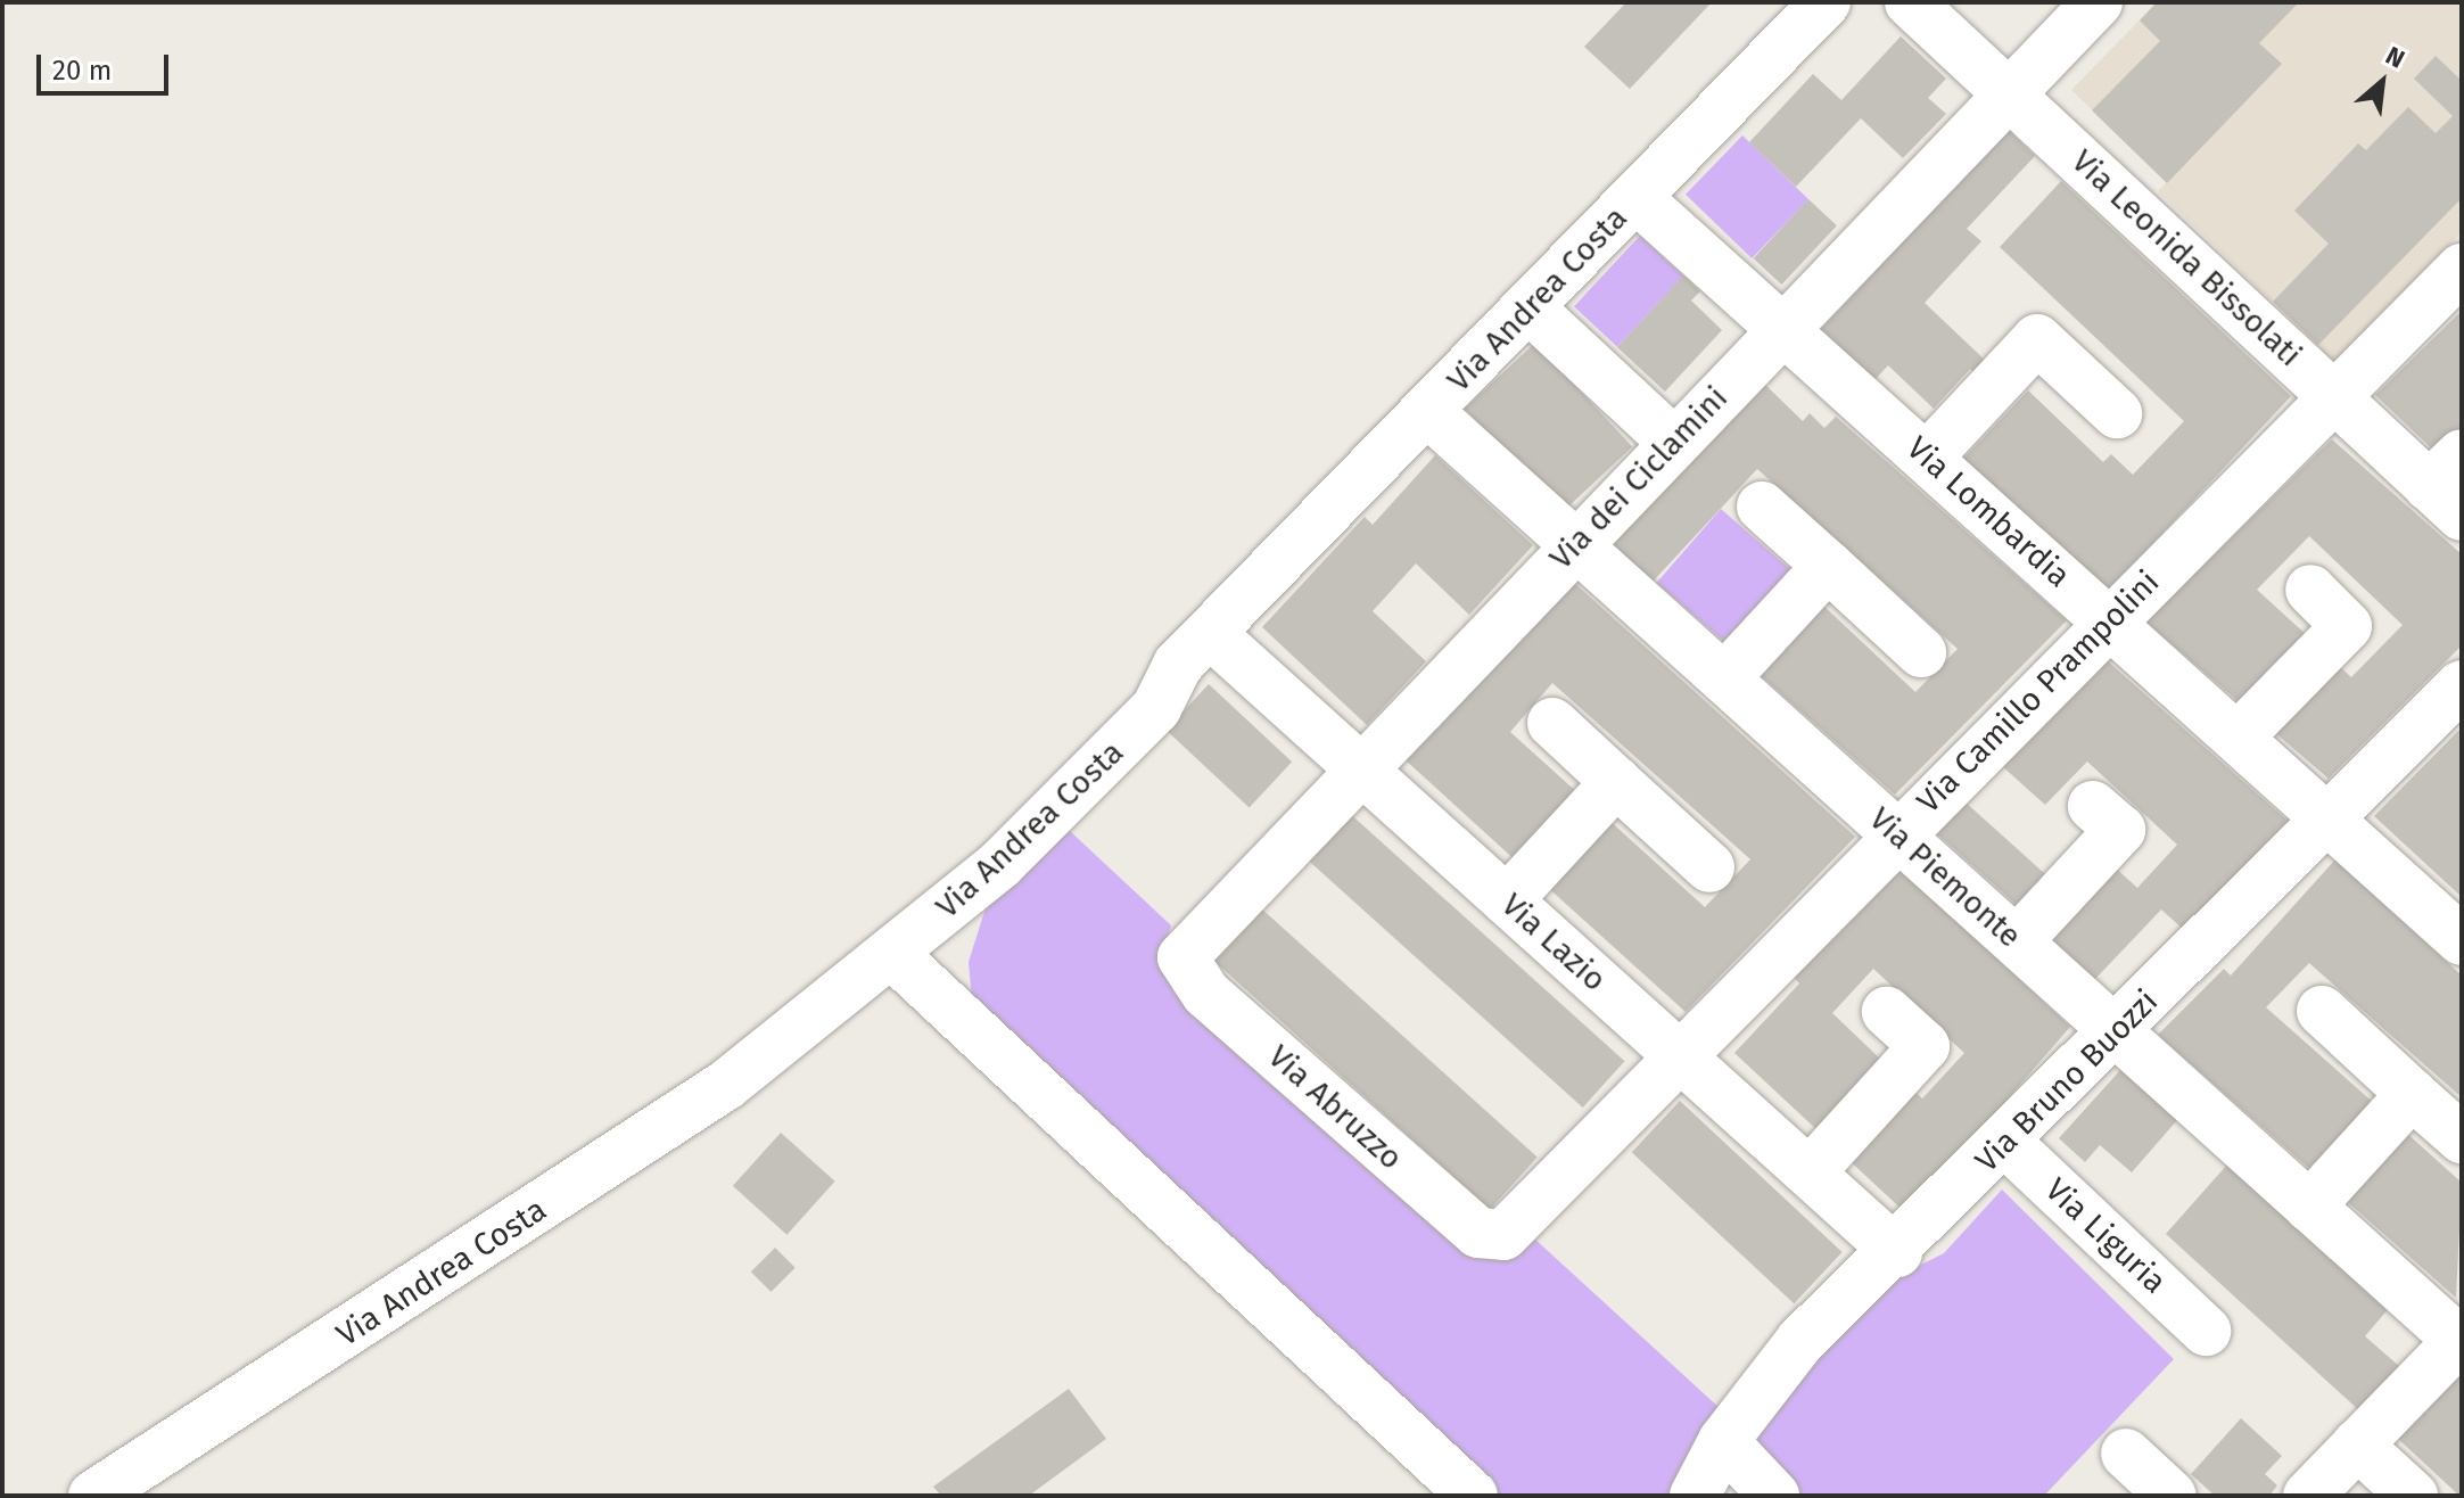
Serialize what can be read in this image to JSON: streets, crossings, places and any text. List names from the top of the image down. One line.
{"streets":{"street":["Via Leonida Bissolati","Via Andrea Costa","Via dei Ciclamini","Via Lombardia","Via Camillo Prampolini","Via Piemonte","Via Lazio","Via Bruno Buozzi","Via Abruzzo","Via Liguria"]},"crossings":[["Via Leonida Bissolati","Via dei Ciclamini"],["Via Leonida Bissolati","Via Camillo Prampolini"],["Via Andrea Costa","Via Lombardia"],["Via Andrea Costa","Via Piemonte"],["Via Andrea Costa","Via Lazio"],["Via dei Ciclamini","Via Lombardia"],["Via dei Ciclamini","Via Piemonte"],["Via dei Ciclamini","Via Lazio"],["Via dei Ciclamini","Via Abruzzo"],["Via Lombardia","Via Camillo Prampolini"],["Via Lombardia","Via Bruno Buozzi"],["Via Camillo Prampolini","Via Piemonte"],["Via Camillo Prampolini","Via Lazio"],["Via Camillo Prampolini","Via Abruzzo"],["Via Piemonte","Via Bruno Buozzi"],["Via Lazio","Via Bruno Buozzi"],["Via Bruno Buozzi","Via Liguria"]],"scale_bar":"20 m","north":"top right"}
